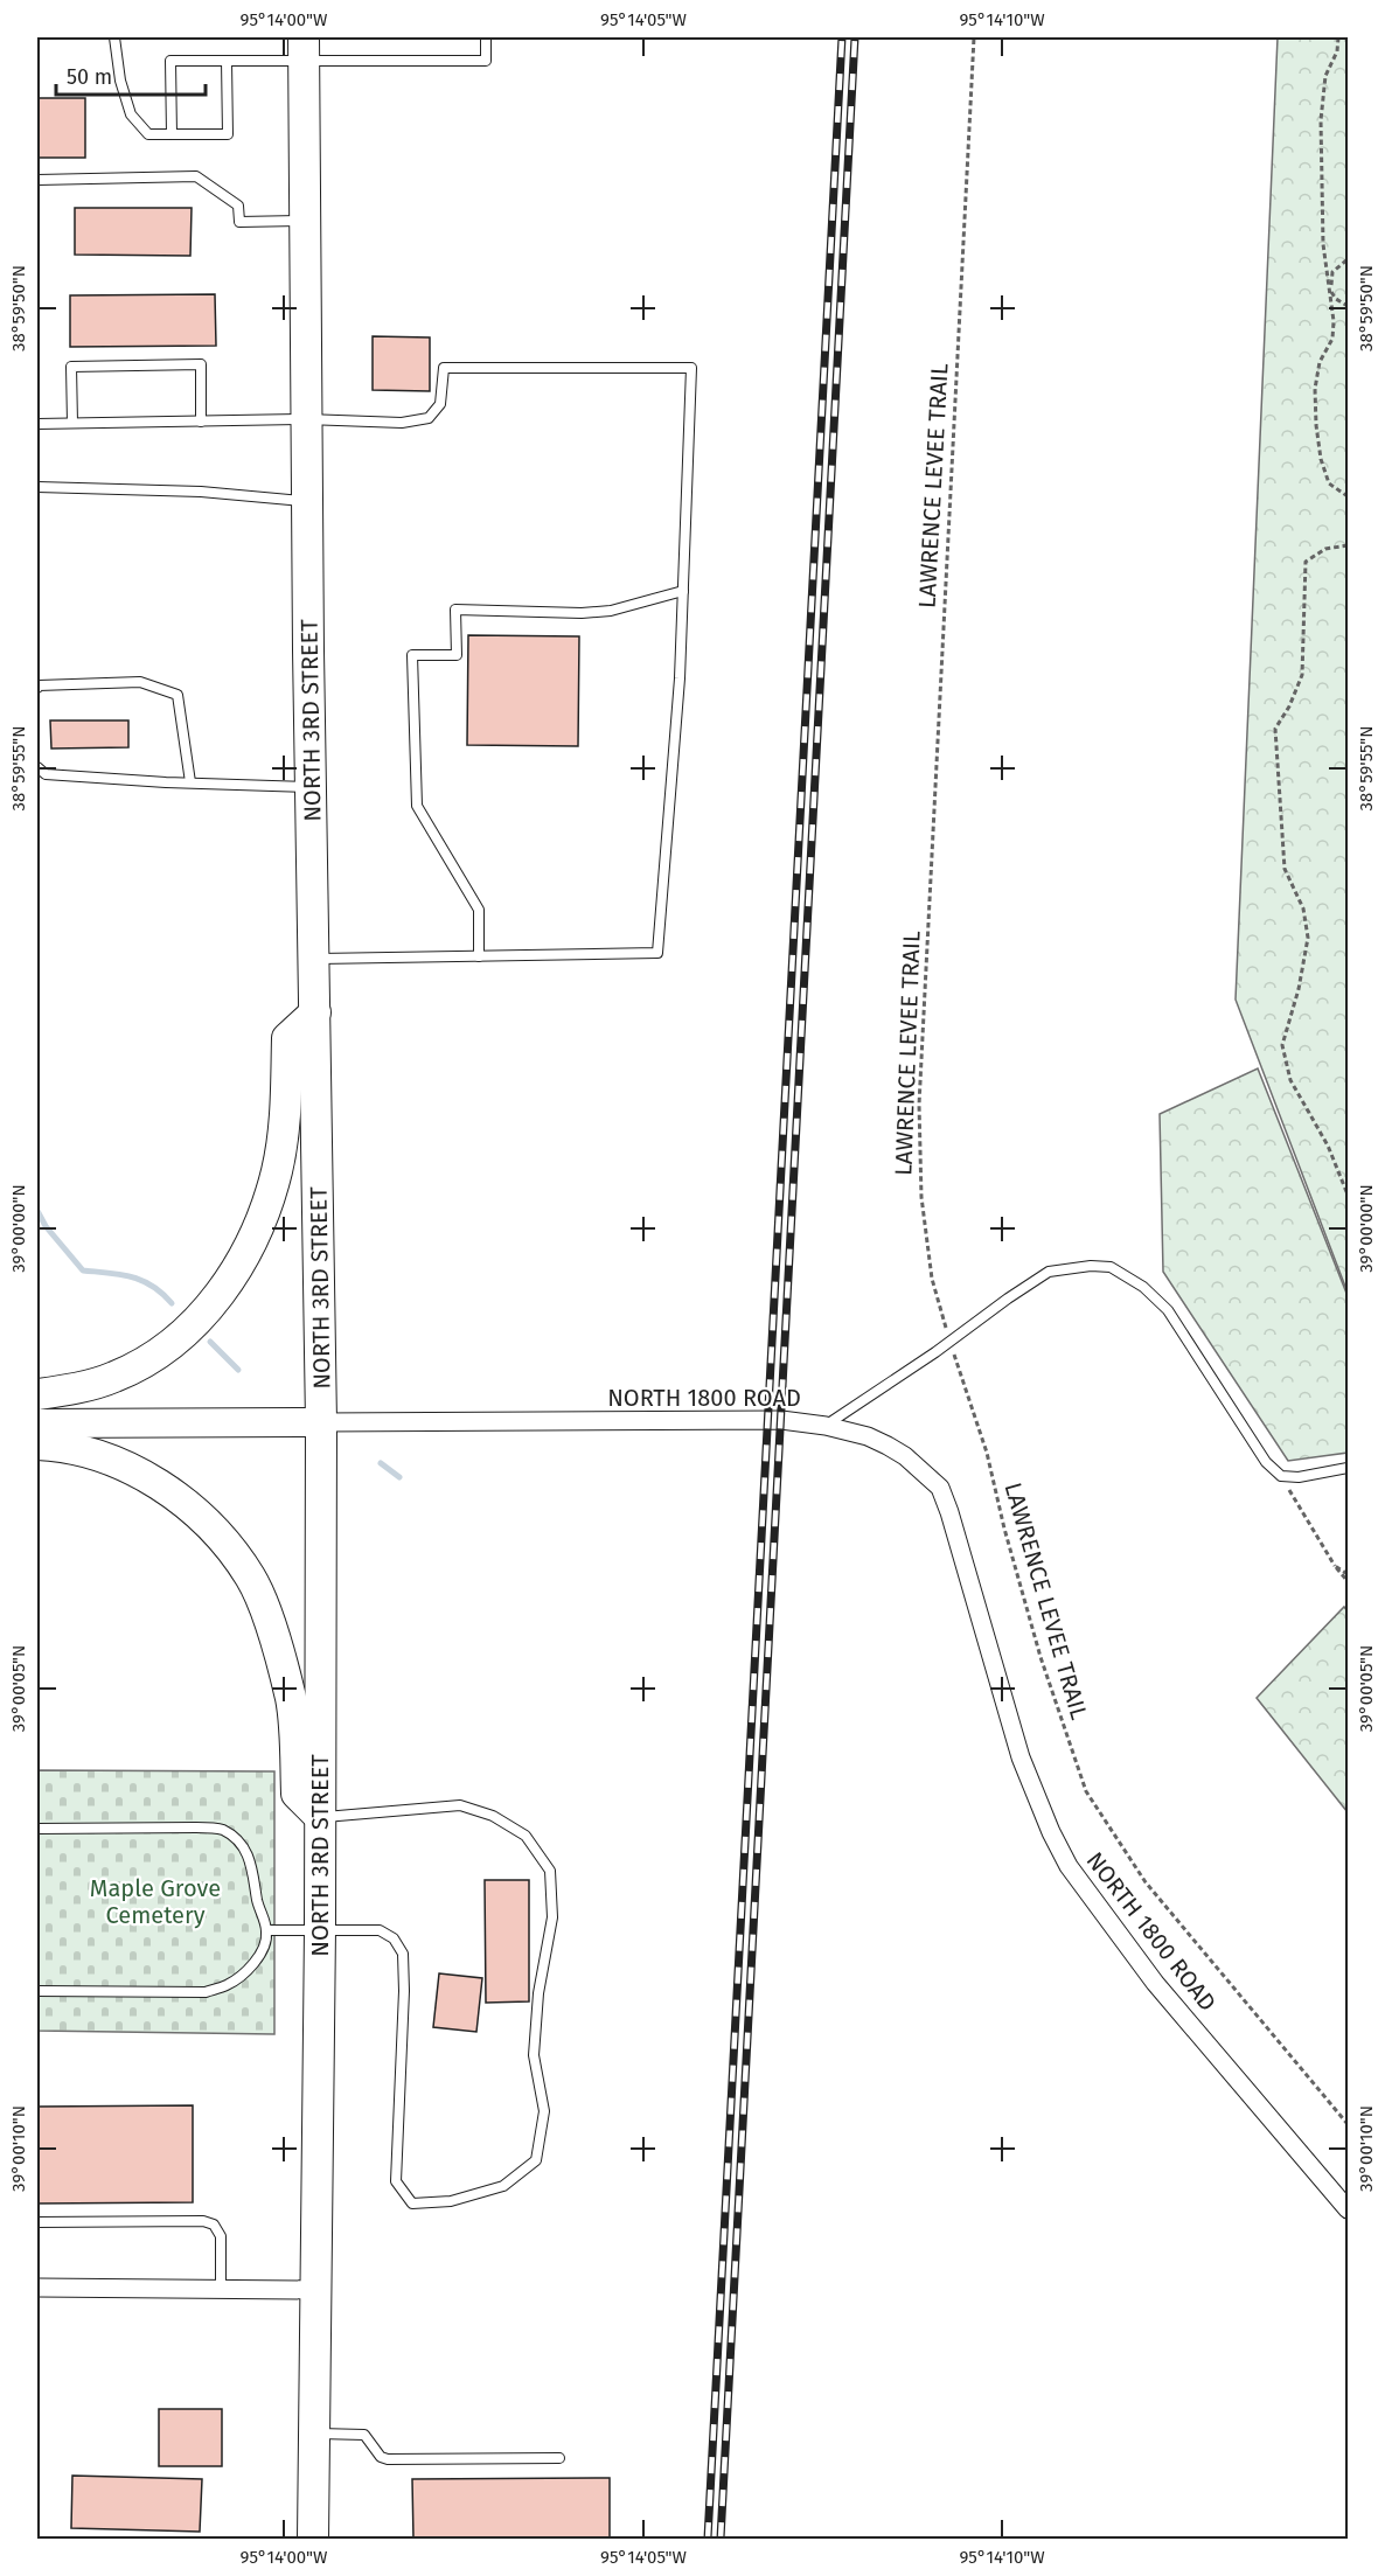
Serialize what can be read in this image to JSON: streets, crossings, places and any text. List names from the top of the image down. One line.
{"streets":{"highway":["NORTH 3RD STREET"],"street":["NORTH 1800 ROAD"],"path":["LAWRENCE LEVEE TRAIL"]},"crossings":[["NORTH 3RD STREET","NORTH 1800 ROAD"]],"parks":["Maple Grove Cemetery"],"scale_bar":"50 m","coordinates":["95°14'00\"W","95°14'05\"W","95°14'10\"W","38°59'50\"N","38°59'55\"N","39°00'00\"N","39°00'05\"N","39°00'10\"N"]}
